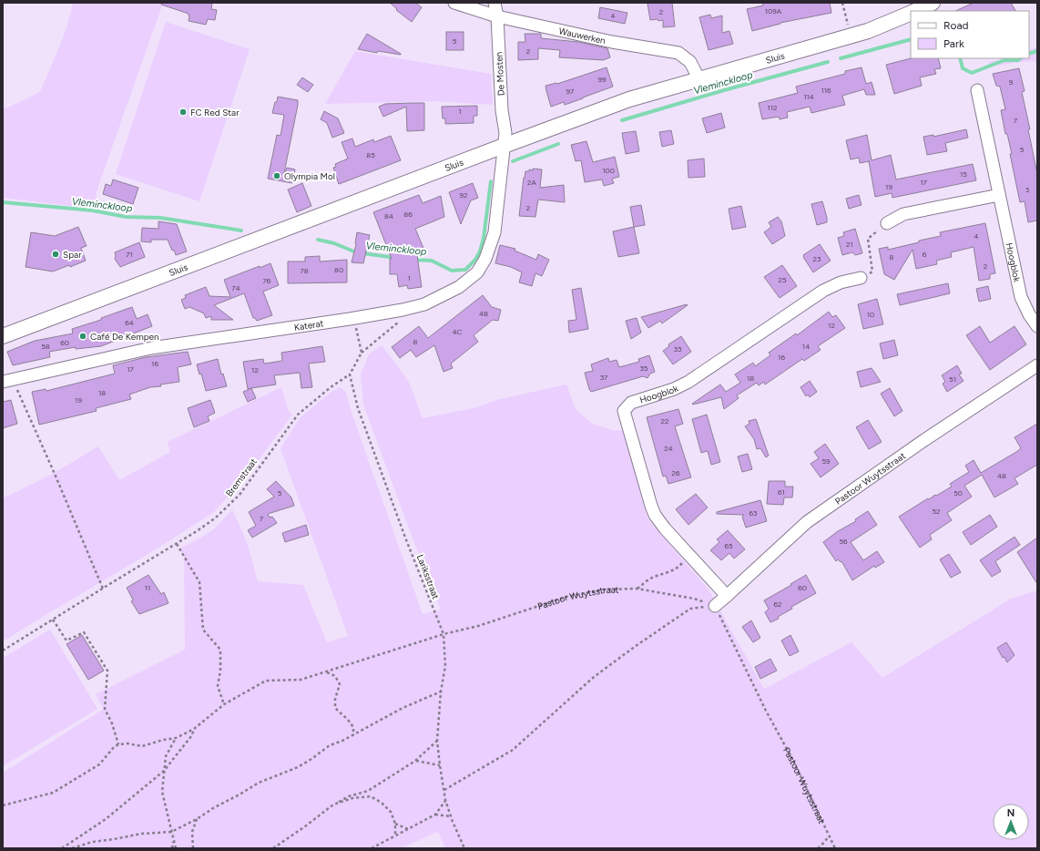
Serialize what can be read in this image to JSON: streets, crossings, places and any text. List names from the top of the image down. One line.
{"streets":{"street":["Wauwerken","Sluis","De Mosten","Hoogblok","Katerat","Pastoor Wuytsstraat"],"path":["Bremstraat","Lariksstraat"]},"crossings":[["Wauwerken","Sluis"],["Wauwerken","De Mosten"],["Sluis","De Mosten"],["Sluis","Katerat"],["De Mosten","Katerat"],["Hoogblok","Pastoor Wuytsstraat"],["Bremstraat","Lariksstraat"],["Pastoor Wuytsstraat","Lariksstraat"]],"water":["Vleminckloop"],"places":["FC Red Star","Olympia Mol","Spar","Café De Kempen"],"house_numbers":["109A","2","4","5","2","99","9","116","97","114","112","1","7","5","85","100","15","2A","17","19","3","92","2","86","84","4","21","71","6","8","23","2","80","78","1","25","76","74","4B","10","64","12","4C","8","60","58","14","33","16","16","35","17","12","37","18","51","18","19","22","24","59","26","48","61","5","50","52","63","7","56","65","11","60","62"],"legend":["Road","Park"],"north":"top"}
